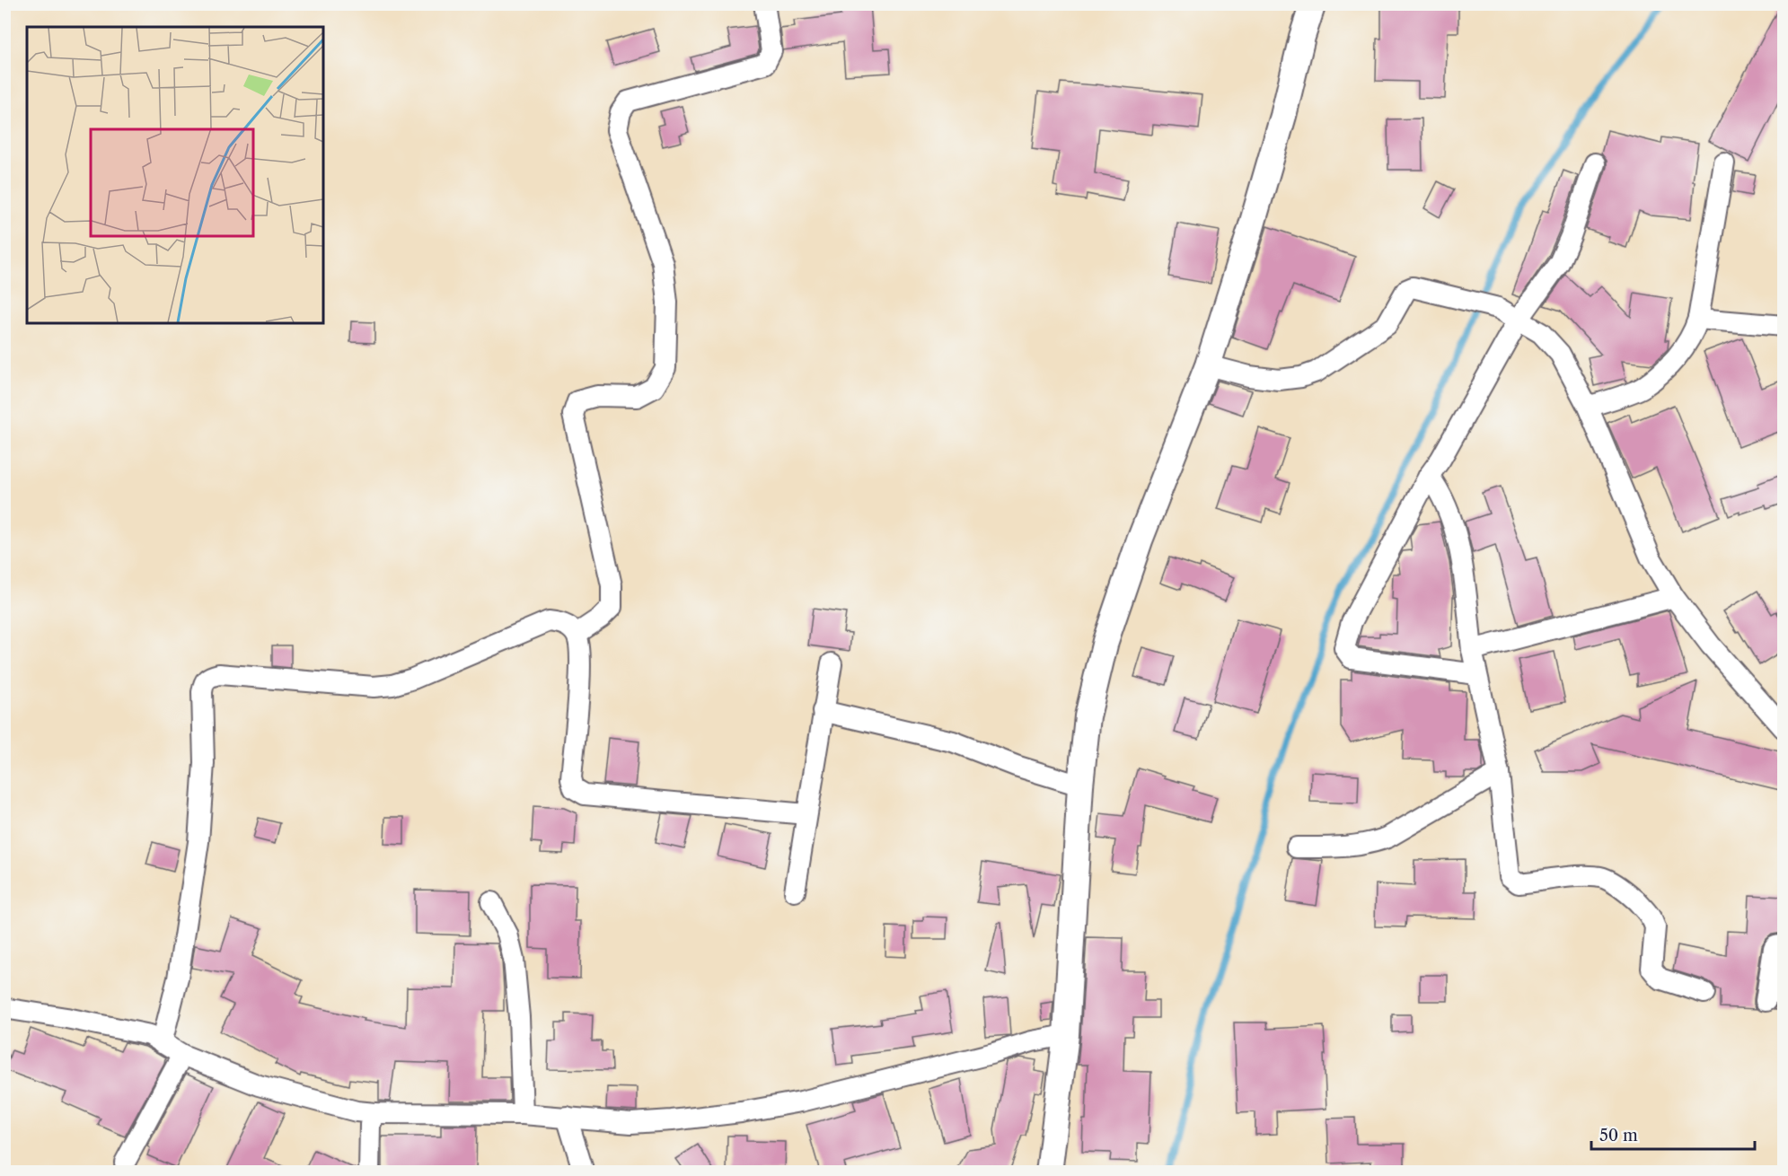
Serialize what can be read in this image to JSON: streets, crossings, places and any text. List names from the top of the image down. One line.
{"scale_bar":"50 m"}
